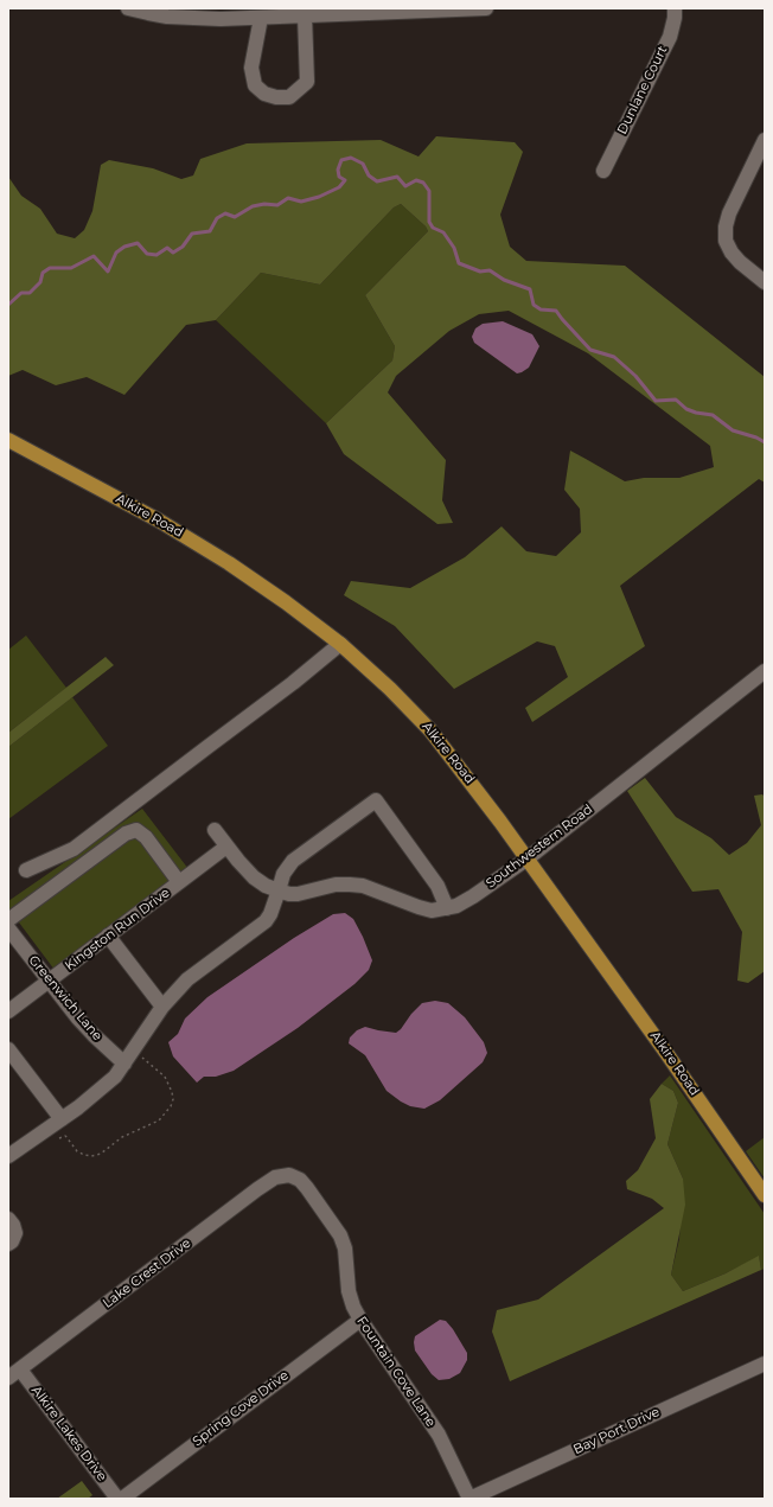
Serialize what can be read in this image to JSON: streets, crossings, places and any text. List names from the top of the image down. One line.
{"streets":{"main road":["Alkire Road"],"street":["Dunlane Court","Southwestern Road","Kingston Run Drive","Greenwich Lane","Lake Crest Drive","Fountain Cove Lane","Spring Cove Drive","Bay Port Drive","Alkire Lakes Drive"]},"crossings":[["Alkire Road","Southwestern Road"],["Southwestern Road","Kingston Run Drive"],["Kingston Run Drive","Greenwich Lane"],["Lake Crest Drive","Fountain Cove Lane"],["Lake Crest Drive","Alkire Lakes Drive"],["Fountain Cove Lane","Spring Cove Drive"],["Fountain Cove Lane","Bay Port Drive"]]}
